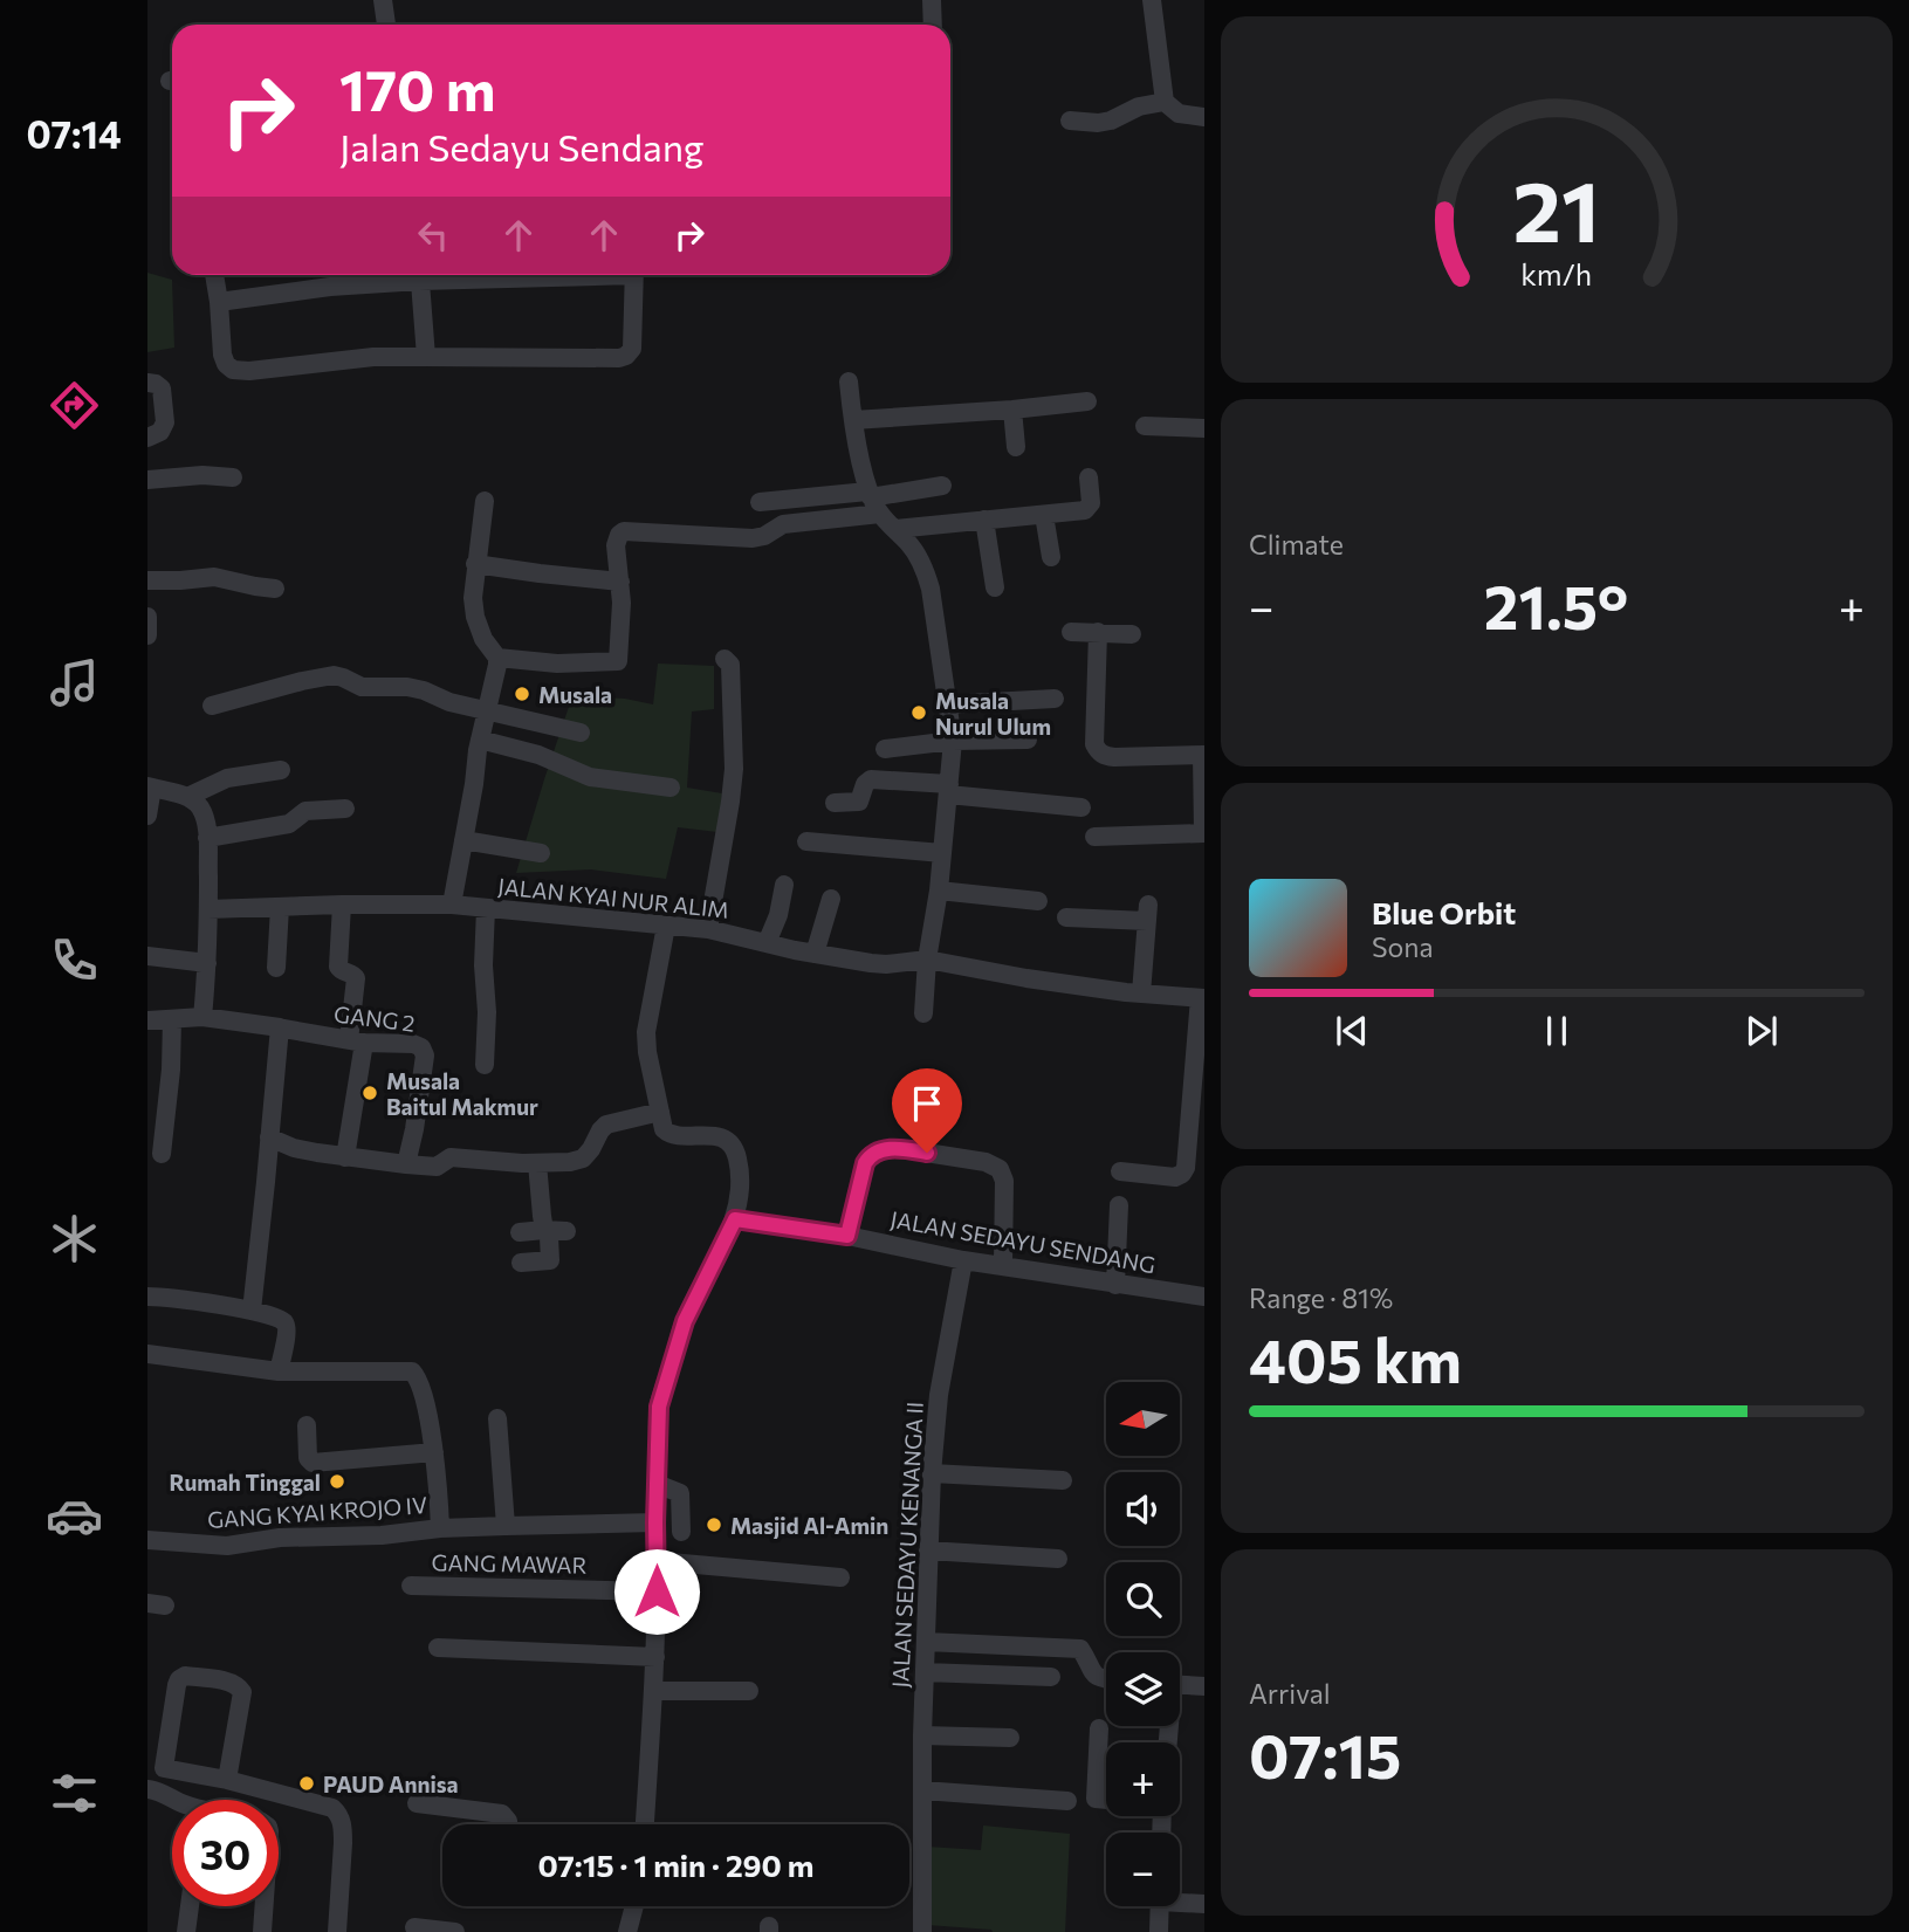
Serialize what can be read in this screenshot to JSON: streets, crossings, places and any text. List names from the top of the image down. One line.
{"streets":{"street":["JALAN KYAI NUR ALIM","GANG 2","JALAN SEDAYU SENDANG","GANG KYAI KROJO IV","JALAN SEDAYU KENANGA II","GANG MAWAR"]},"crossings":[["JALAN SEDAYU SENDANG","JALAN SEDAYU KENANGA II"]],"places":["Musala","Musala Nurul Ulum","Musala Baitul Makmur","Rumah Tinggal","Masjid Al-Amin","PAUD Annisa"],"north":"left","page":{"tabs":"07:14","turn":["170 m","Jalan Sedayu Sendang"],"tile":["Climate",["Range · 81%","405 km"],["Arrival","07:15"]],"heat":["−","21.5°","+"],"song":["Blue Orbit","Sona"],"map_buttons":["+","−"],"limit":"30","trip":"07:15 · 1 min · 290 m","gauge":["21","km/h"]}}
